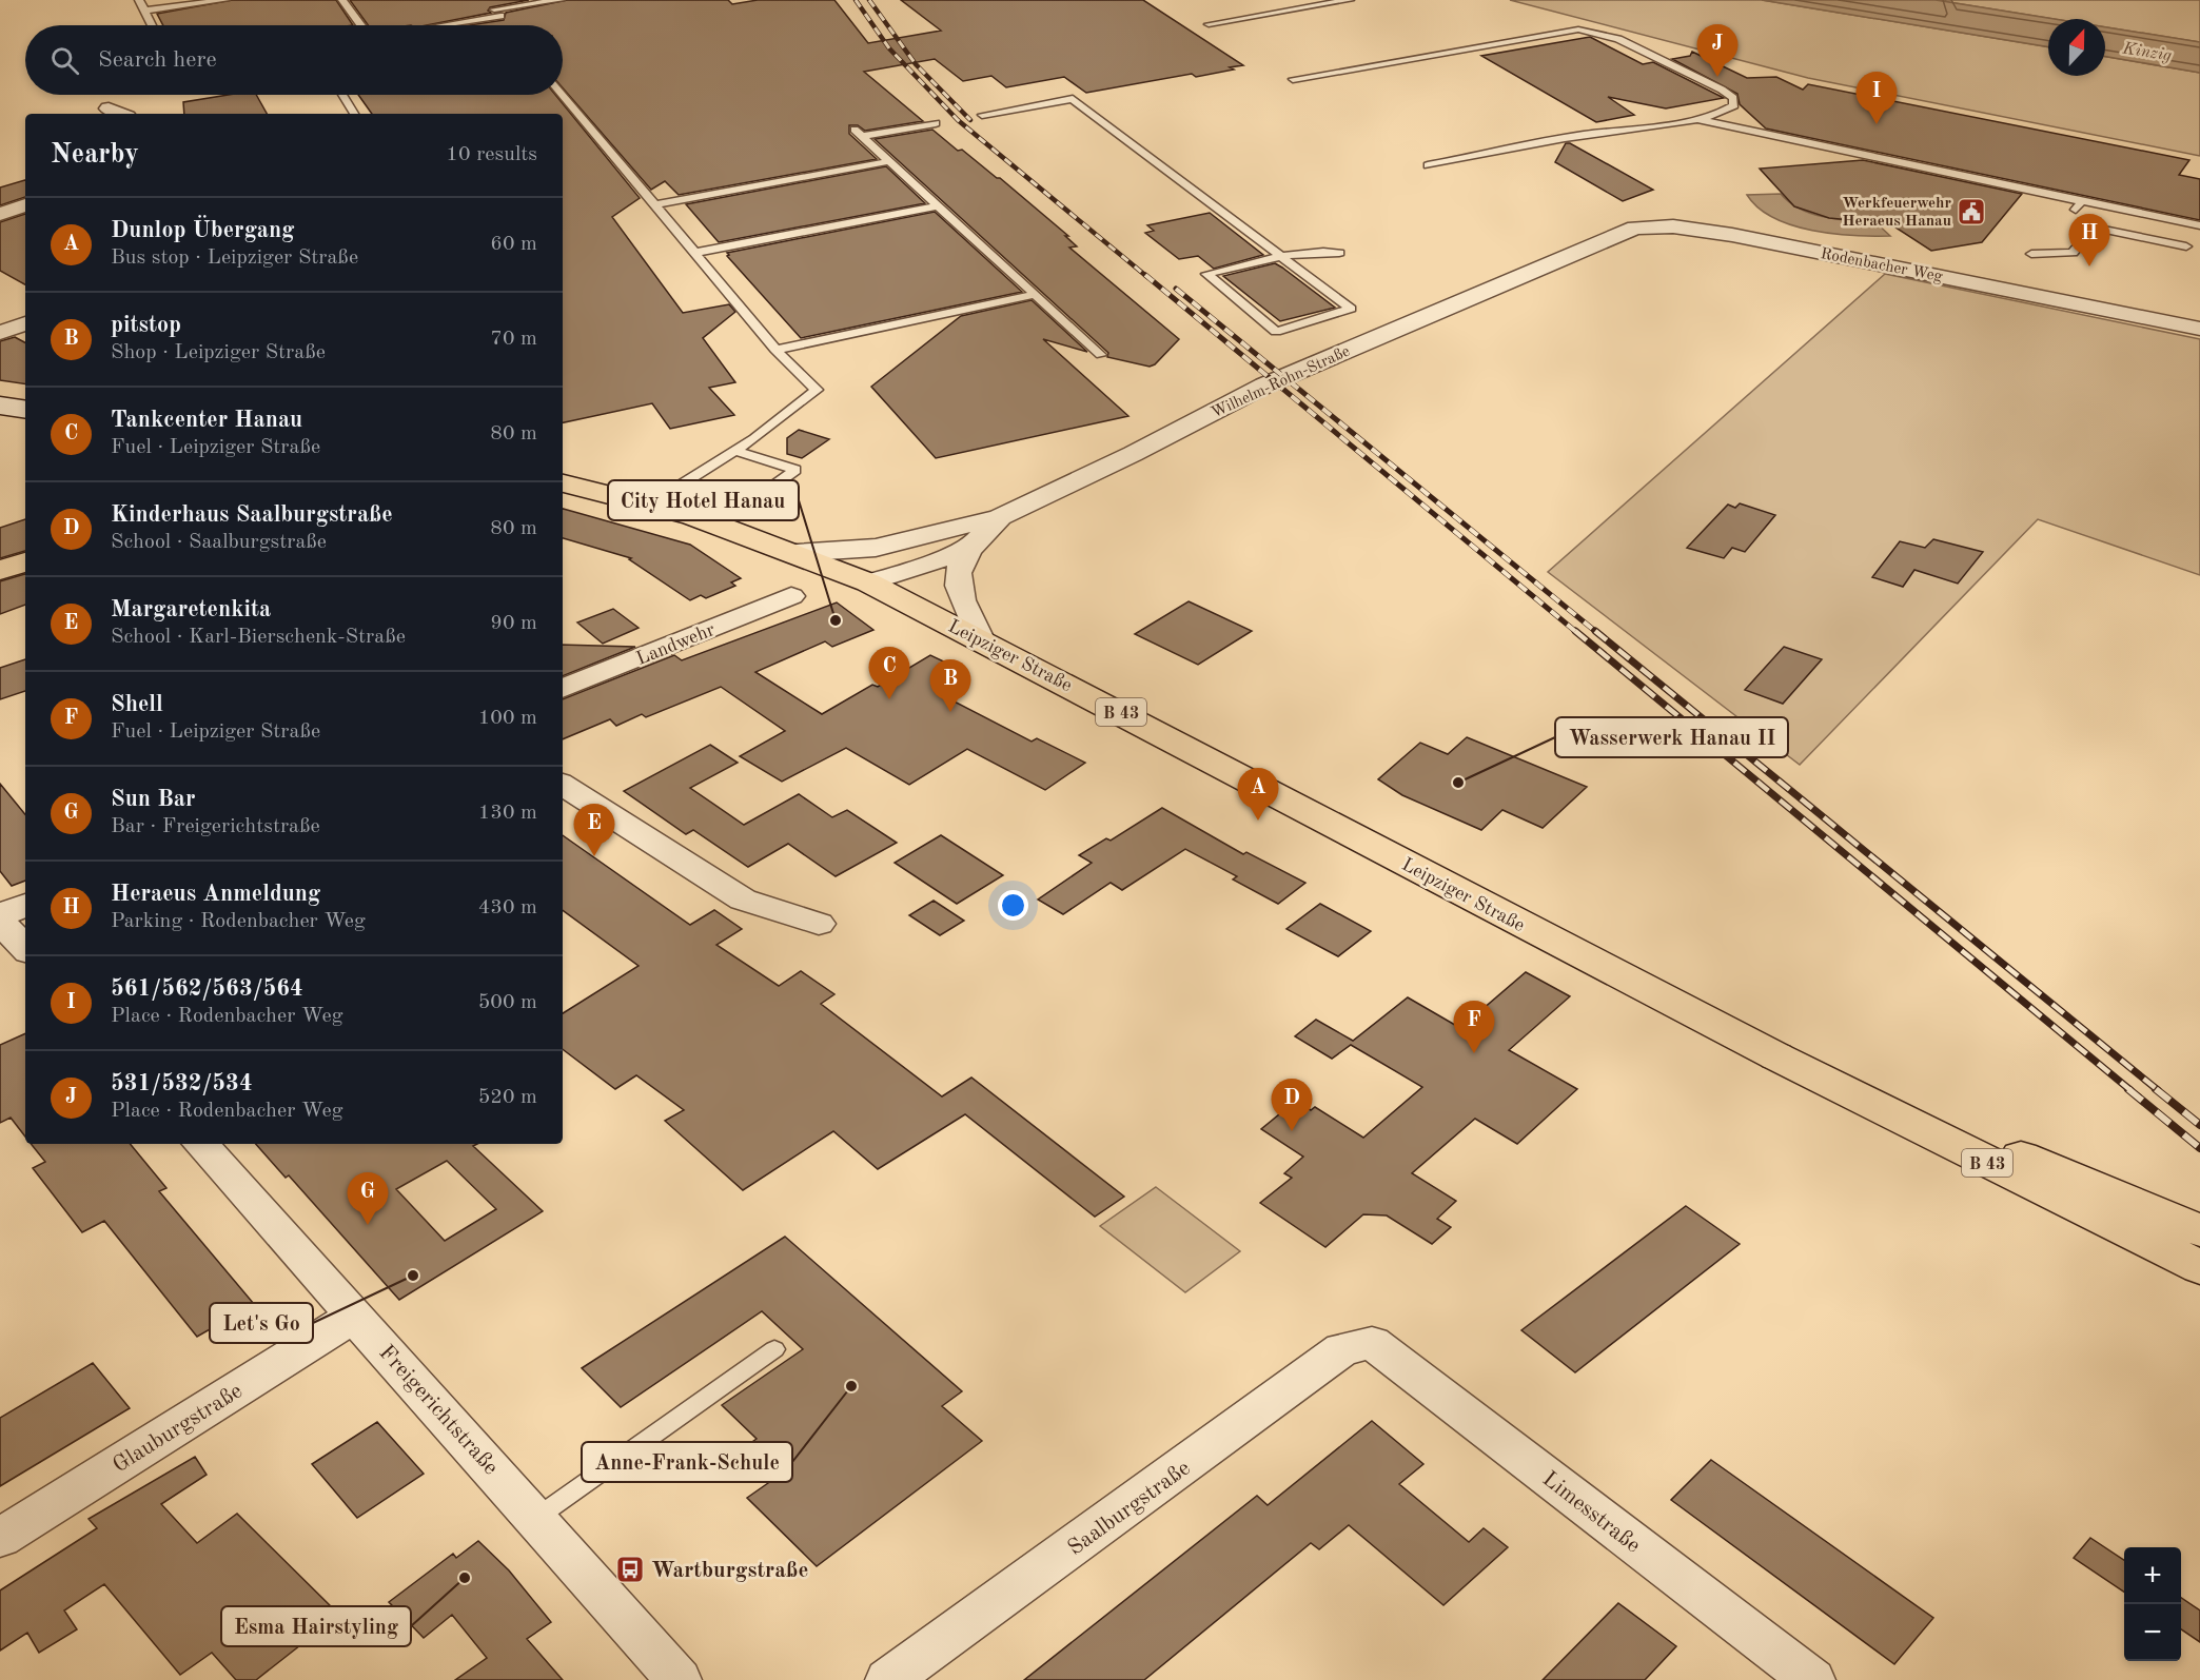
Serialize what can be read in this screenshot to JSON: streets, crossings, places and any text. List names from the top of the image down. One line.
{"streets":{"main road":["Leipziger Straße","B 43"],"street":["Rodenbacher Weg","Wilhelm-Rohn-Straße","Landwehr","Freigerichtstraße","Glauburgstraße","Saalburgstraße","Limesstraße"]},"crossings":[["Rodenbacher Weg","Wilhelm-Rohn-Straße"],["Wilhelm-Rohn-Straße","Leipziger Straße"],["Leipziger Straße","B 43"],["Freigerichtstraße","Glauburgstraße"],["Saalburgstraße","Limesstraße"]],"water":["Kinzig"],"places":{"public building":["Werkfeuerwehr Heraeus Hanau"],"other":["City Hotel Hanau","Wasserwerk Hanau II","Let's Go","Anne-Frank-Schule","Esma Hairstyling"],"bus stop":["Wartburgstraße"]},"north":"top","page":{"pins":["J","I","H","C","B","A","E","F","D","G"],"search":"Search here","heading":["Nearby","10 results"],"list":[{"mark":"A","name":"Dunlop Übergang","note":"Bus stop · Leipziger Straße","value":"60 m"},{"mark":"B","name":"pitstop","note":"Shop · Leipziger Straße","value":"70 m"},{"mark":"C","name":"Tankcenter Hanau","note":"Fuel · Leipziger Straße","value":"80 m"},{"mark":"D","name":"Kinderhaus Saalburgstraße","note":"School · Saalburgstraße","value":"80 m"},{"mark":"E","name":"Margaretenkita","note":"School · Karl-Bierschenk-Straße","value":"90 m"},{"mark":"F","name":"Shell","note":"Fuel · Leipziger Straße","value":"100 m"},{"mark":"G","name":"Sun Bar","note":"Bar · Freigerichtstraße","value":"130 m"},{"mark":"H","name":"Heraeus Anmeldung","note":"Parking · Rodenbacher Weg","value":"430 m"},{"mark":"I","name":"561/562/563/564","note":"Place · Rodenbacher Weg","value":"500 m"},{"mark":"J","name":"531/532/534","note":"Place · Rodenbacher Weg","value":"520 m"}],"map_buttons":["+","−"]}}
